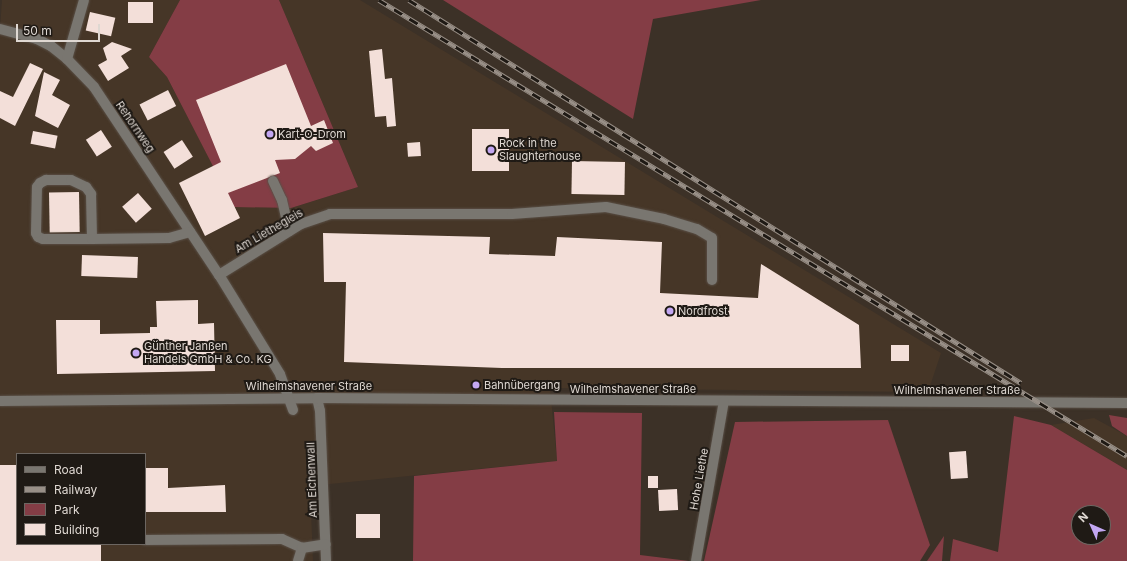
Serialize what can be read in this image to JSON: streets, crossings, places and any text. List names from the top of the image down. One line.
{"streets":{"street":["Rehornweg","Am Liethegleis","Wilhelmshavener Straße","Hohe Liethe","Am Eichenwall"]},"crossings":[["Rehornweg","Am Liethegleis"],["Wilhelmshavener Straße","Hohe Liethe"],["Wilhelmshavener Straße","Am Eichenwall"]],"places":["Kart-O-Drom","Rock in the Slaughterhouse","Nordfrost","Günther Janßen Handels GmbH & Co. KG","Bahnübergang"],"legend":["Road","Railway","Park","Building"],"scale_bar":"50 m","north":"top left"}
